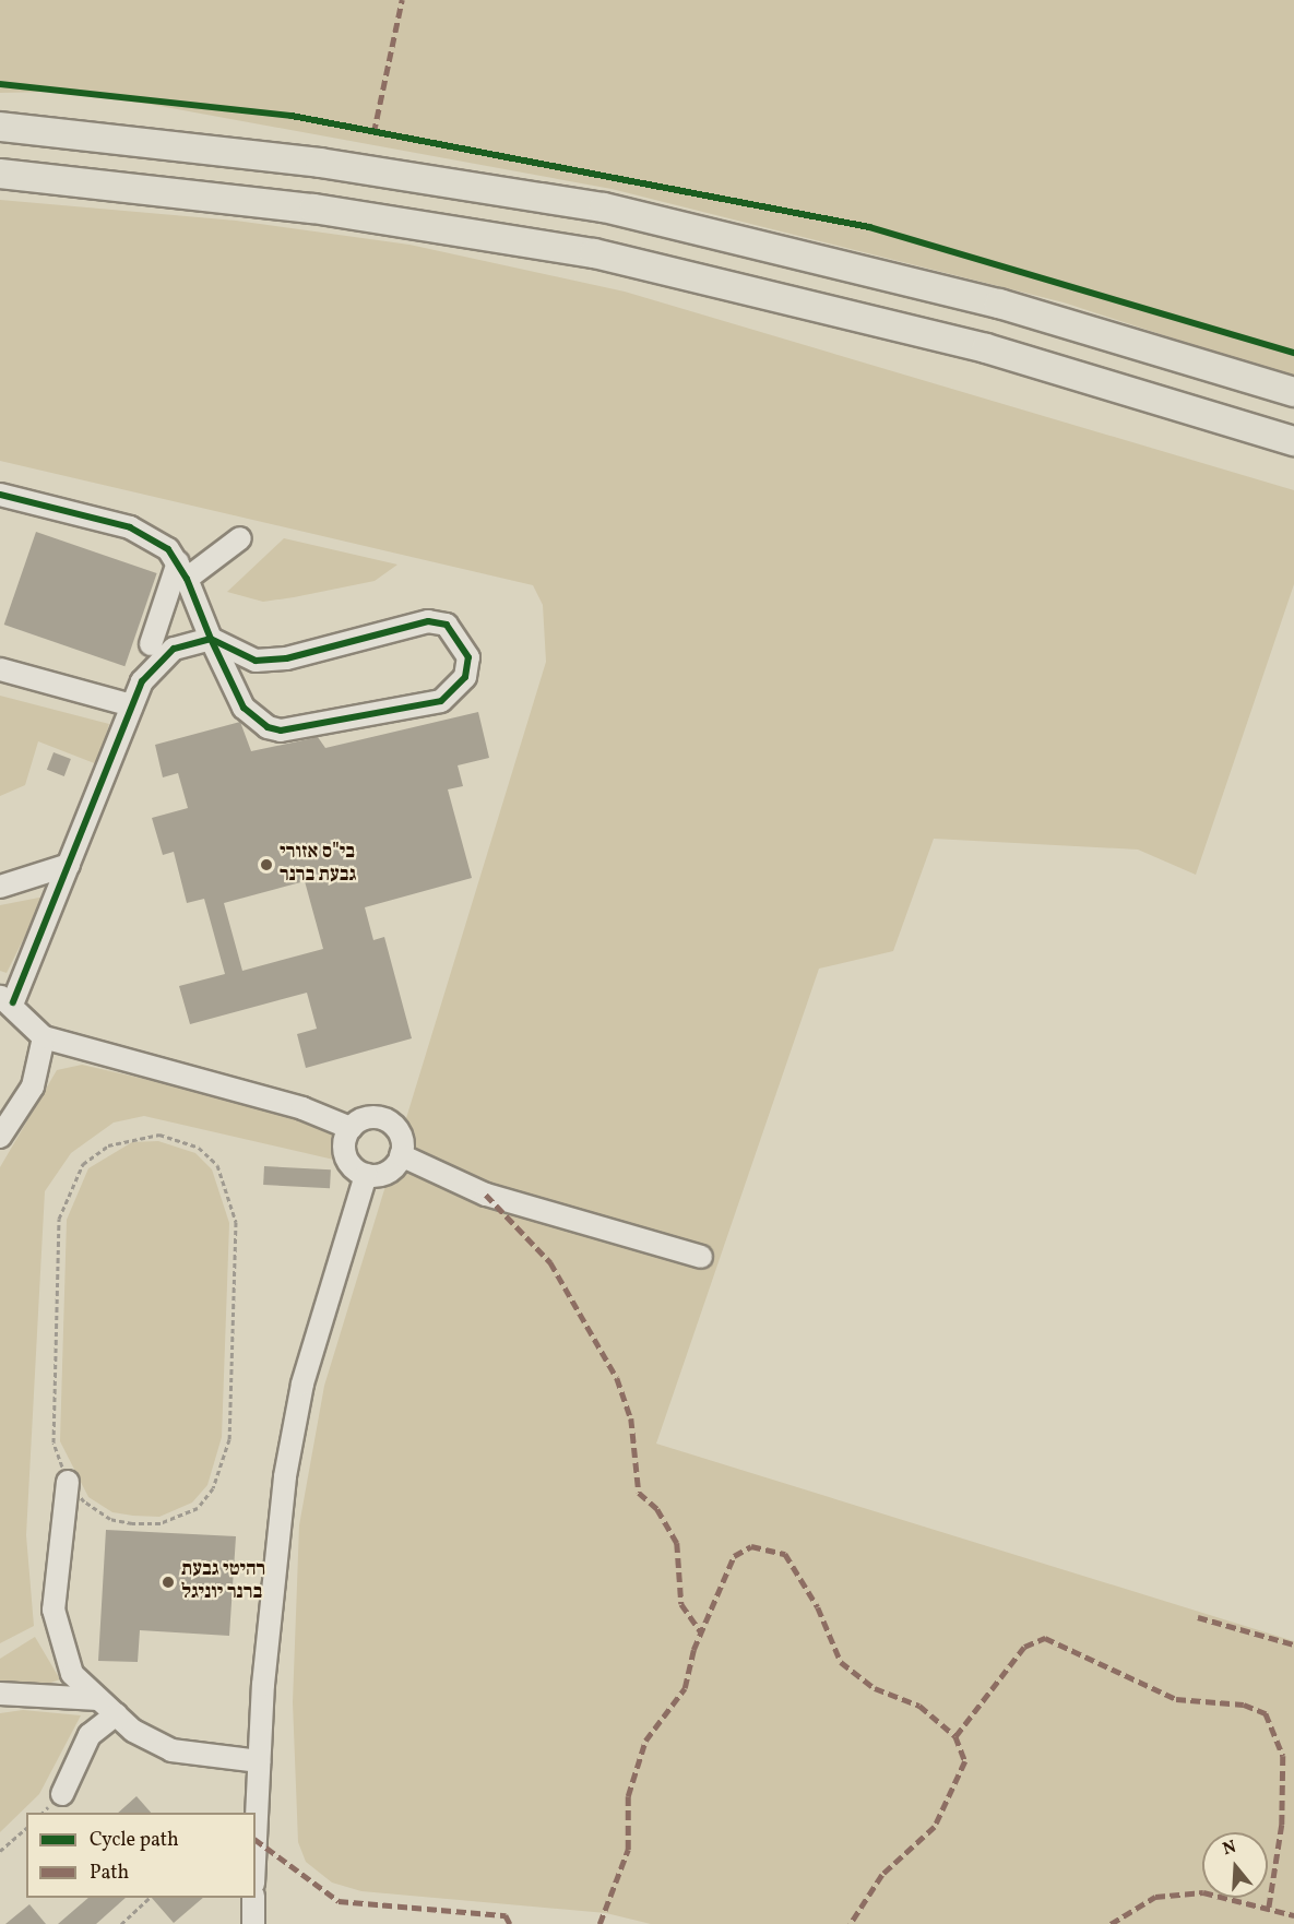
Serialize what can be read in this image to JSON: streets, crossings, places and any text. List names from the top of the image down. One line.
{"places":["בי\"ס אזורי גבעת ברנר","רהיטי גבעת ברנר יוניגל"],"legend":["Cycle path","Path"],"north":"top"}
